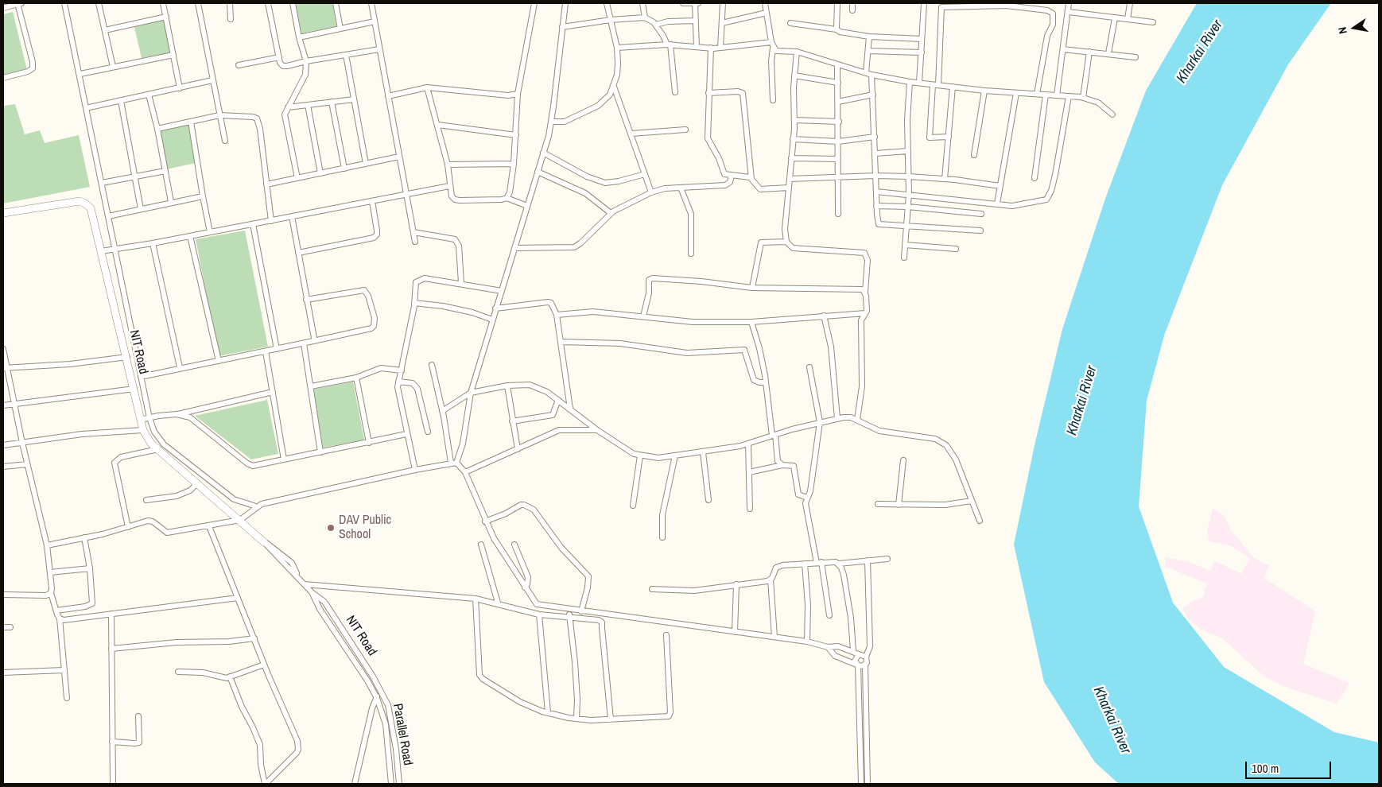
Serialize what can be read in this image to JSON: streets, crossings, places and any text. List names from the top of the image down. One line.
{"streets":{"main road":["NIT Road"],"street":["Parallel Road"]},"crossings":[["NIT Road","Parallel Road"]],"water":["Kharkai River"],"places":["DAV Public School"],"scale_bar":"100 m","north":"left"}
